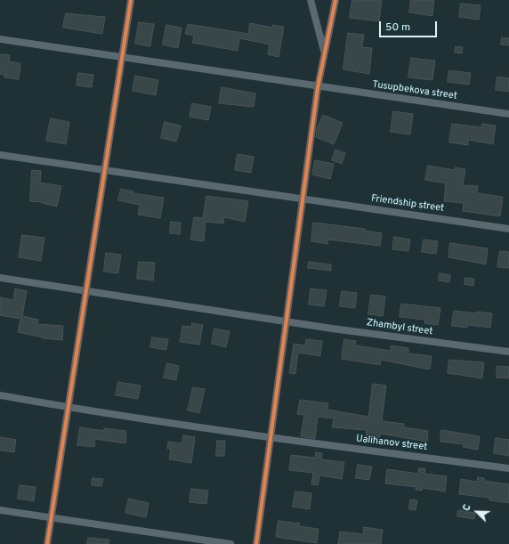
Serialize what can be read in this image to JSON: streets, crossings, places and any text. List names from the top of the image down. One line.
{"streets":{"street":["Tusupbekova street","Friendship street","Zhambyl street","Ualihanov street"]},"scale_bar":"50 m","north":"top left"}
